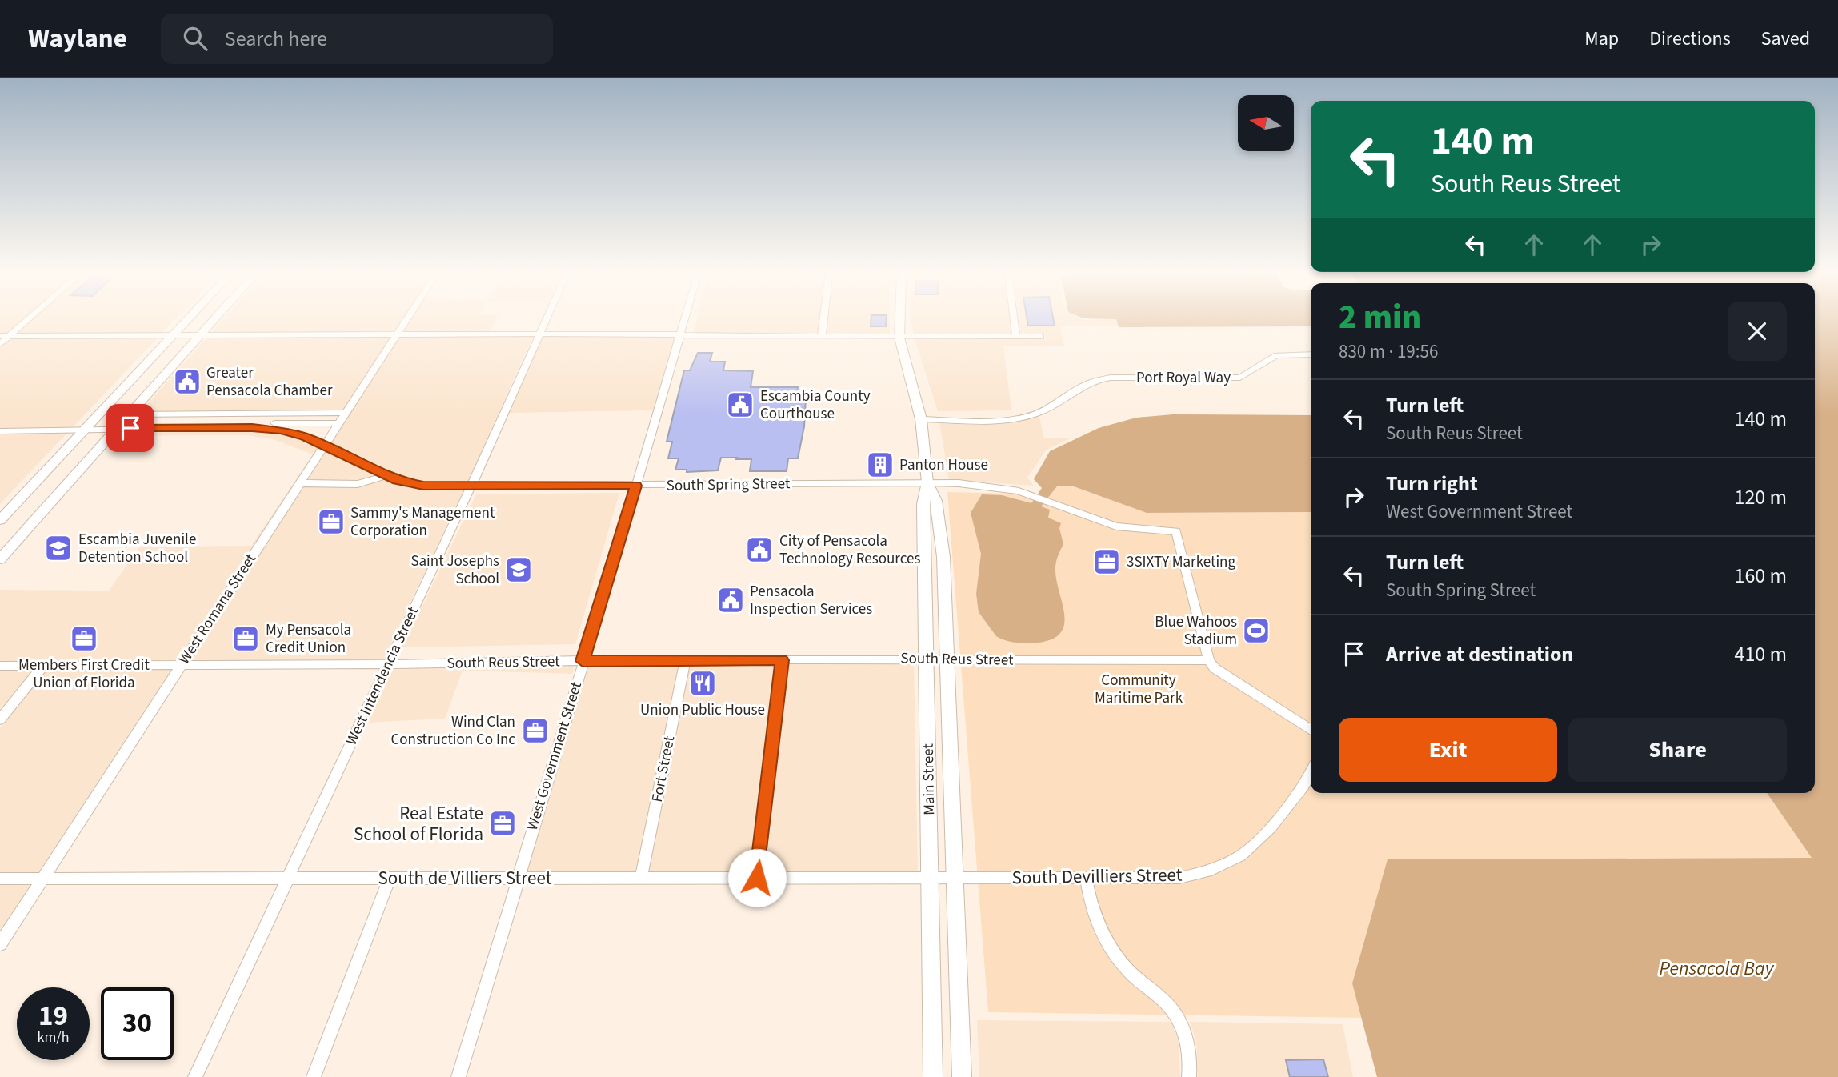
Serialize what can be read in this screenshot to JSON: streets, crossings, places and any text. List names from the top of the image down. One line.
{"streets":{"main road":["Main Street"],"street":["Port Royal Way","South Spring Street","West Romana Street","South Reus Street","West Intendencia Street","West Government Street","Fort Street","South Devilliers Street","South de Villiers Street"]},"crossings":[["South Spring Street","West Romana Street"],["South Spring Street","South Reus Street"],["South Spring Street","West Intendencia Street"],["South Spring Street","West Government Street"],["South Spring Street","Main Street"],["West Romana Street","South Reus Street"],["West Romana Street","South de Villiers Street"],["South Reus Street","West Intendencia Street"],["South Reus Street","West Government Street"],["South Reus Street","Fort Street"],["South Reus Street","Main Street"],["West Intendencia Street","South de Villiers Street"],["West Government Street","South de Villiers Street"],["Fort Street","South de Villiers Street"],["Main Street","South Devilliers Street"],["Main Street","South de Villiers Street"],["South Devilliers Street","South de Villiers Street"]],"water":["Pensacola Bay"],"parks":["Community Maritime Park"],"places":{"public building":["Greater Pensacola Chamber","Escambia County Courthouse","City of Pensacola Technology Resources","Pensacola Inspection Services"],"building":["Panton House"],"office":["Sammy's Management Corporation","3SIXTY Marketing","Members First Credit Union of Florida","My Pensacola Credit Union","Wind Clan Construction Co Inc","Real Estate School of Florida"],"school or university":["Escambia Juvenile Detention School","Saint Josephs School"],"sports":["Blue Wahoos Stadium"],"restaurant":["Union Public House"]},"north":"left","page":{"header":"Waylane","search":"Search here","nav":["Map","Directions","Saved"],"turn":["140 m","South Reus Street"],"heading":["2 min","830 m · 19:56"],"list":[{"name":"Turn left","note":"South Reus Street","value":"140 m"},{"name":"Turn right","note":"West Government Street","value":"120 m"},{"name":"Turn left","note":"South Spring Street","value":"160 m"},{"name":"Arrive at destination","value":"410 m"}],"buttons":["Exit","Share"],"speed":"19 km/h","limit":"30"}}
